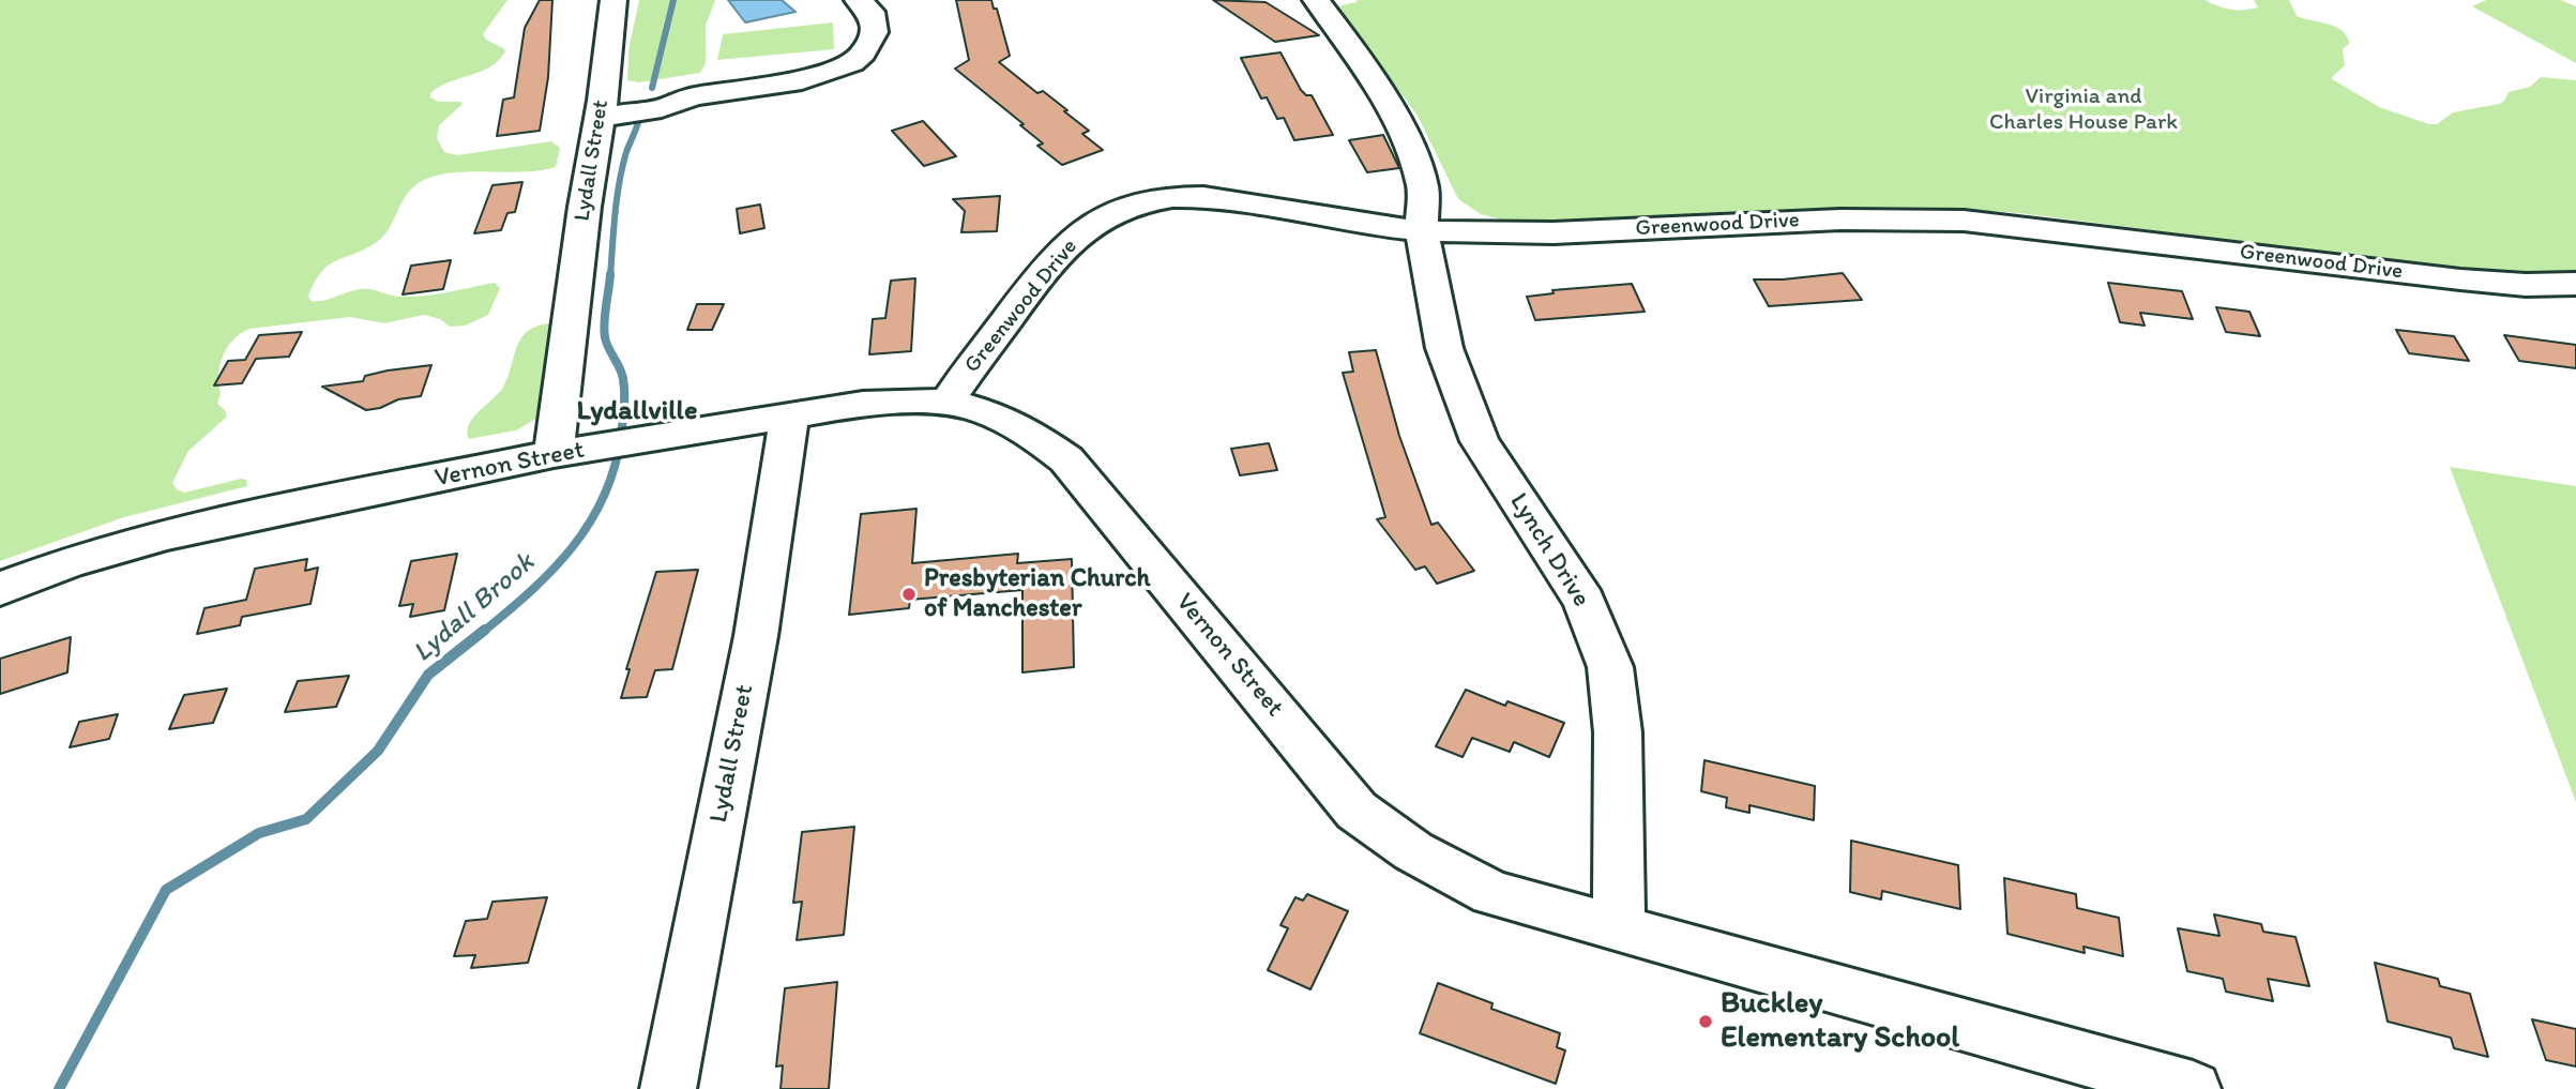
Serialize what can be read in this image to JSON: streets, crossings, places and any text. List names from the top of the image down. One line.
{"streets":{"street":["Lydall Street","Greenwood Drive","Vernon Street","Lynch Drive"]},"crossings":[["Lydall Street","Vernon Street"],["Greenwood Drive","Vernon Street"],["Greenwood Drive","Lynch Drive"],["Vernon Street","Lynch Drive"]],"districts":["Lydallville"],"water":["Lydall Brook"],"parks":["Virginia and Charles House Park"],"places":["Presbyterian Church of Manchester","Buckley Elementary School"]}
